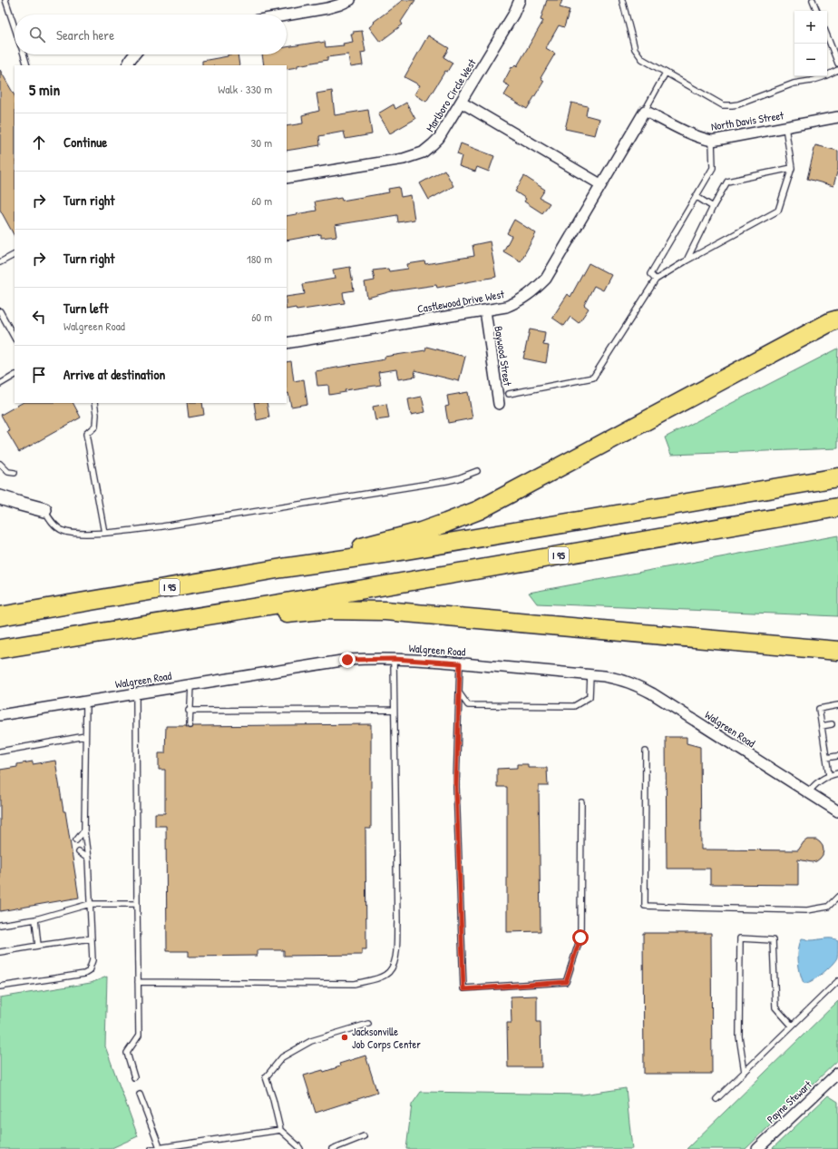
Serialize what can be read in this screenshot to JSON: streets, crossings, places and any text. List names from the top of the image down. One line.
{"streets":{"highway":["I 95"],"street":["Marlboro Circle West","North Davis Street","Castlewood Drive West","Baywood Street","Walgreen Road","Payne Stewart"]},"crossings":[["North Davis Street","Castlewood Drive West"],["Castlewood Drive West","Baywood Street"]],"places":["Jacksonville Job Corps Center"],"page":{"map_buttons":["+","−"],"search":"Search here","heading":["5 min","Walk · 330 m"],"list":[["Continue","30 m"],["Turn right","60 m"],["Turn right","180 m"],["Turn left","Walgreen Road","60 m"],"Arrive at destination"]}}
